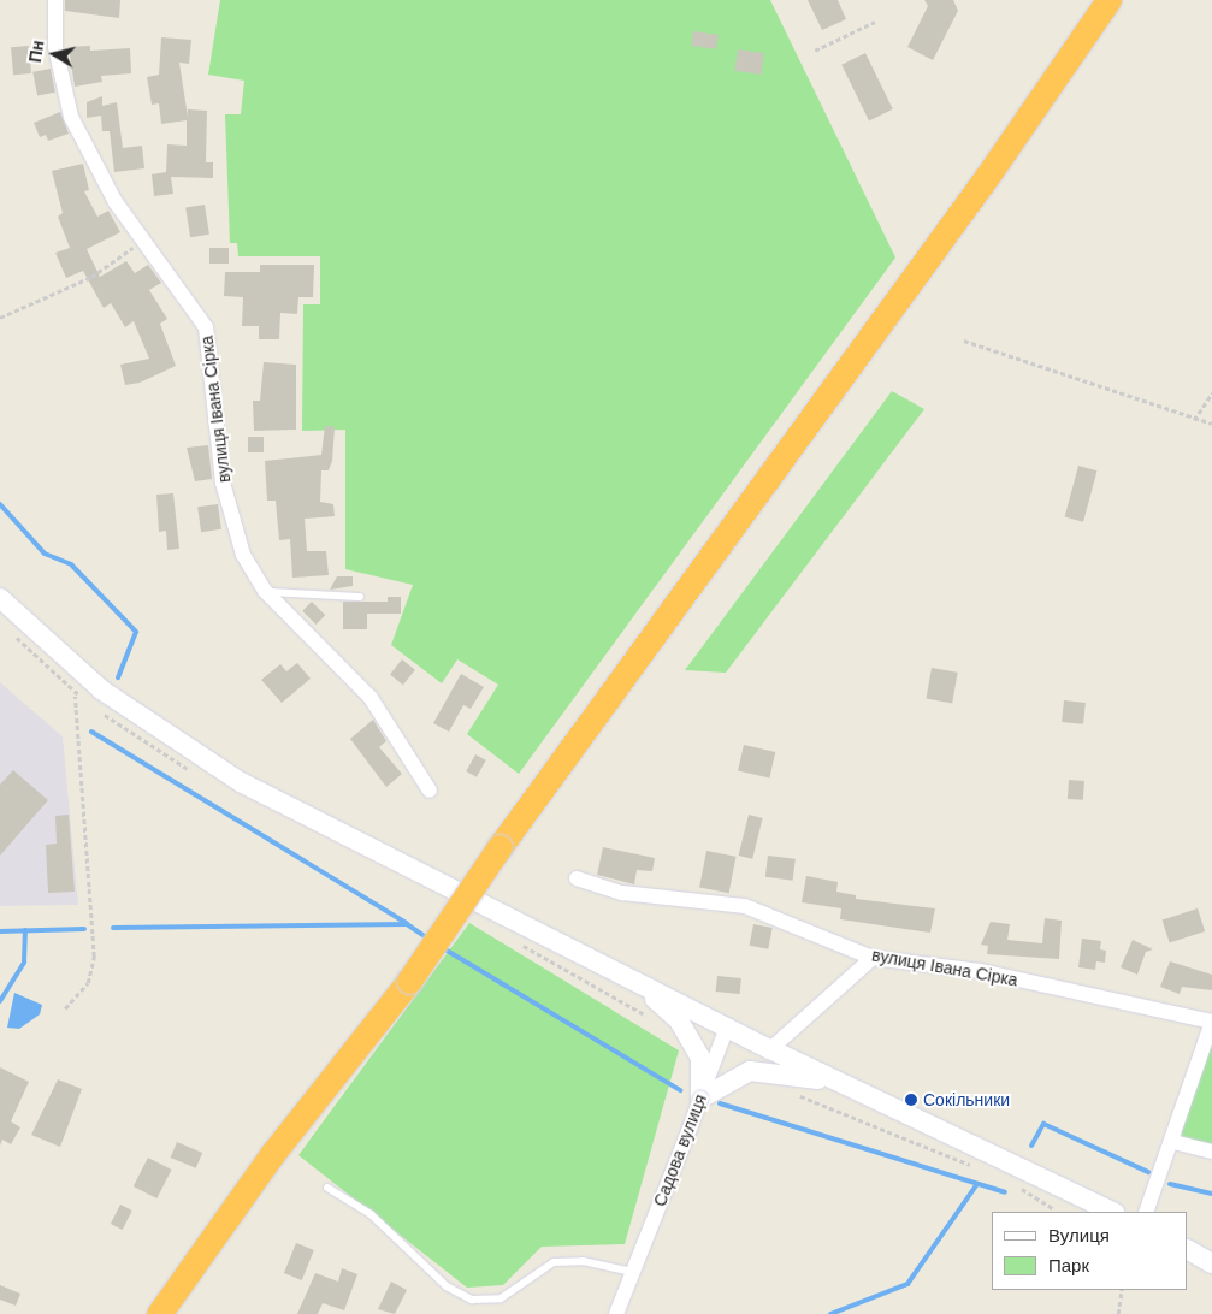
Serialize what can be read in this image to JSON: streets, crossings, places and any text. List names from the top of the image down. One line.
{"streets":{"street":["вулиця Івана Сірка","Садова вулиця"]},"places":["Сокільники"],"legend":["Вулиця","Парк"],"north":"left"}
